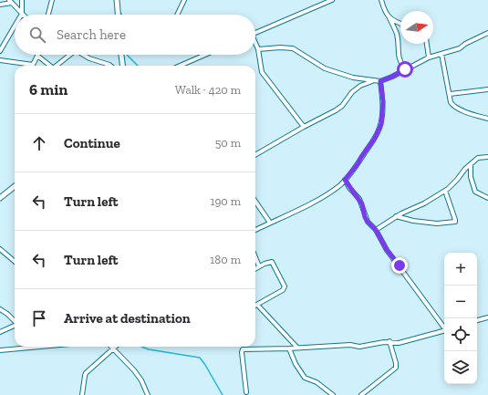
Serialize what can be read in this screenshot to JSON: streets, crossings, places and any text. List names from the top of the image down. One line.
{"north":"right","page":{"search":"Search here","heading":["6 min","Walk · 420 m"],"list":[["Continue","50 m"],["Turn left","190 m"],["Turn left","180 m"],"Arrive at destination"],"map_buttons":["+","−"]}}
